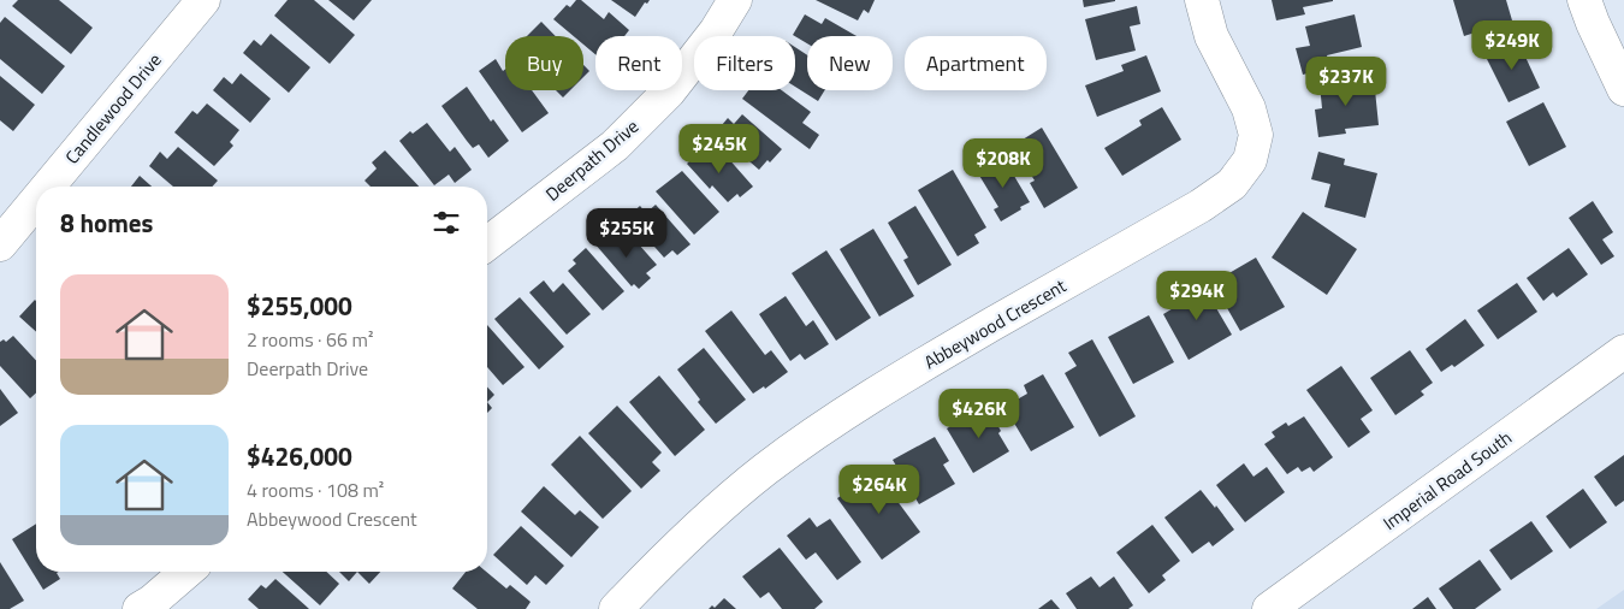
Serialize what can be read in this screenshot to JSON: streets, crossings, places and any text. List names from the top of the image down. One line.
{"streets":{"street":["Candlewood Drive","Deerpath Drive","Abbeywood Crescent","Imperial Road South"]},"page":{"price":["$249K","$237K","$245K","$208K","$255K","$294K","$426K","$264K"],"chip":["Buy","Rent","Filters","New","Apartment"],"heading":"8 homes","list":[{"name":"$255,000","note":"2 rooms · 66 m² · Deerpath Drive"},{"name":"$426,000","note":"4 rooms · 108 m² · Abbeywood Crescent"}]}}
